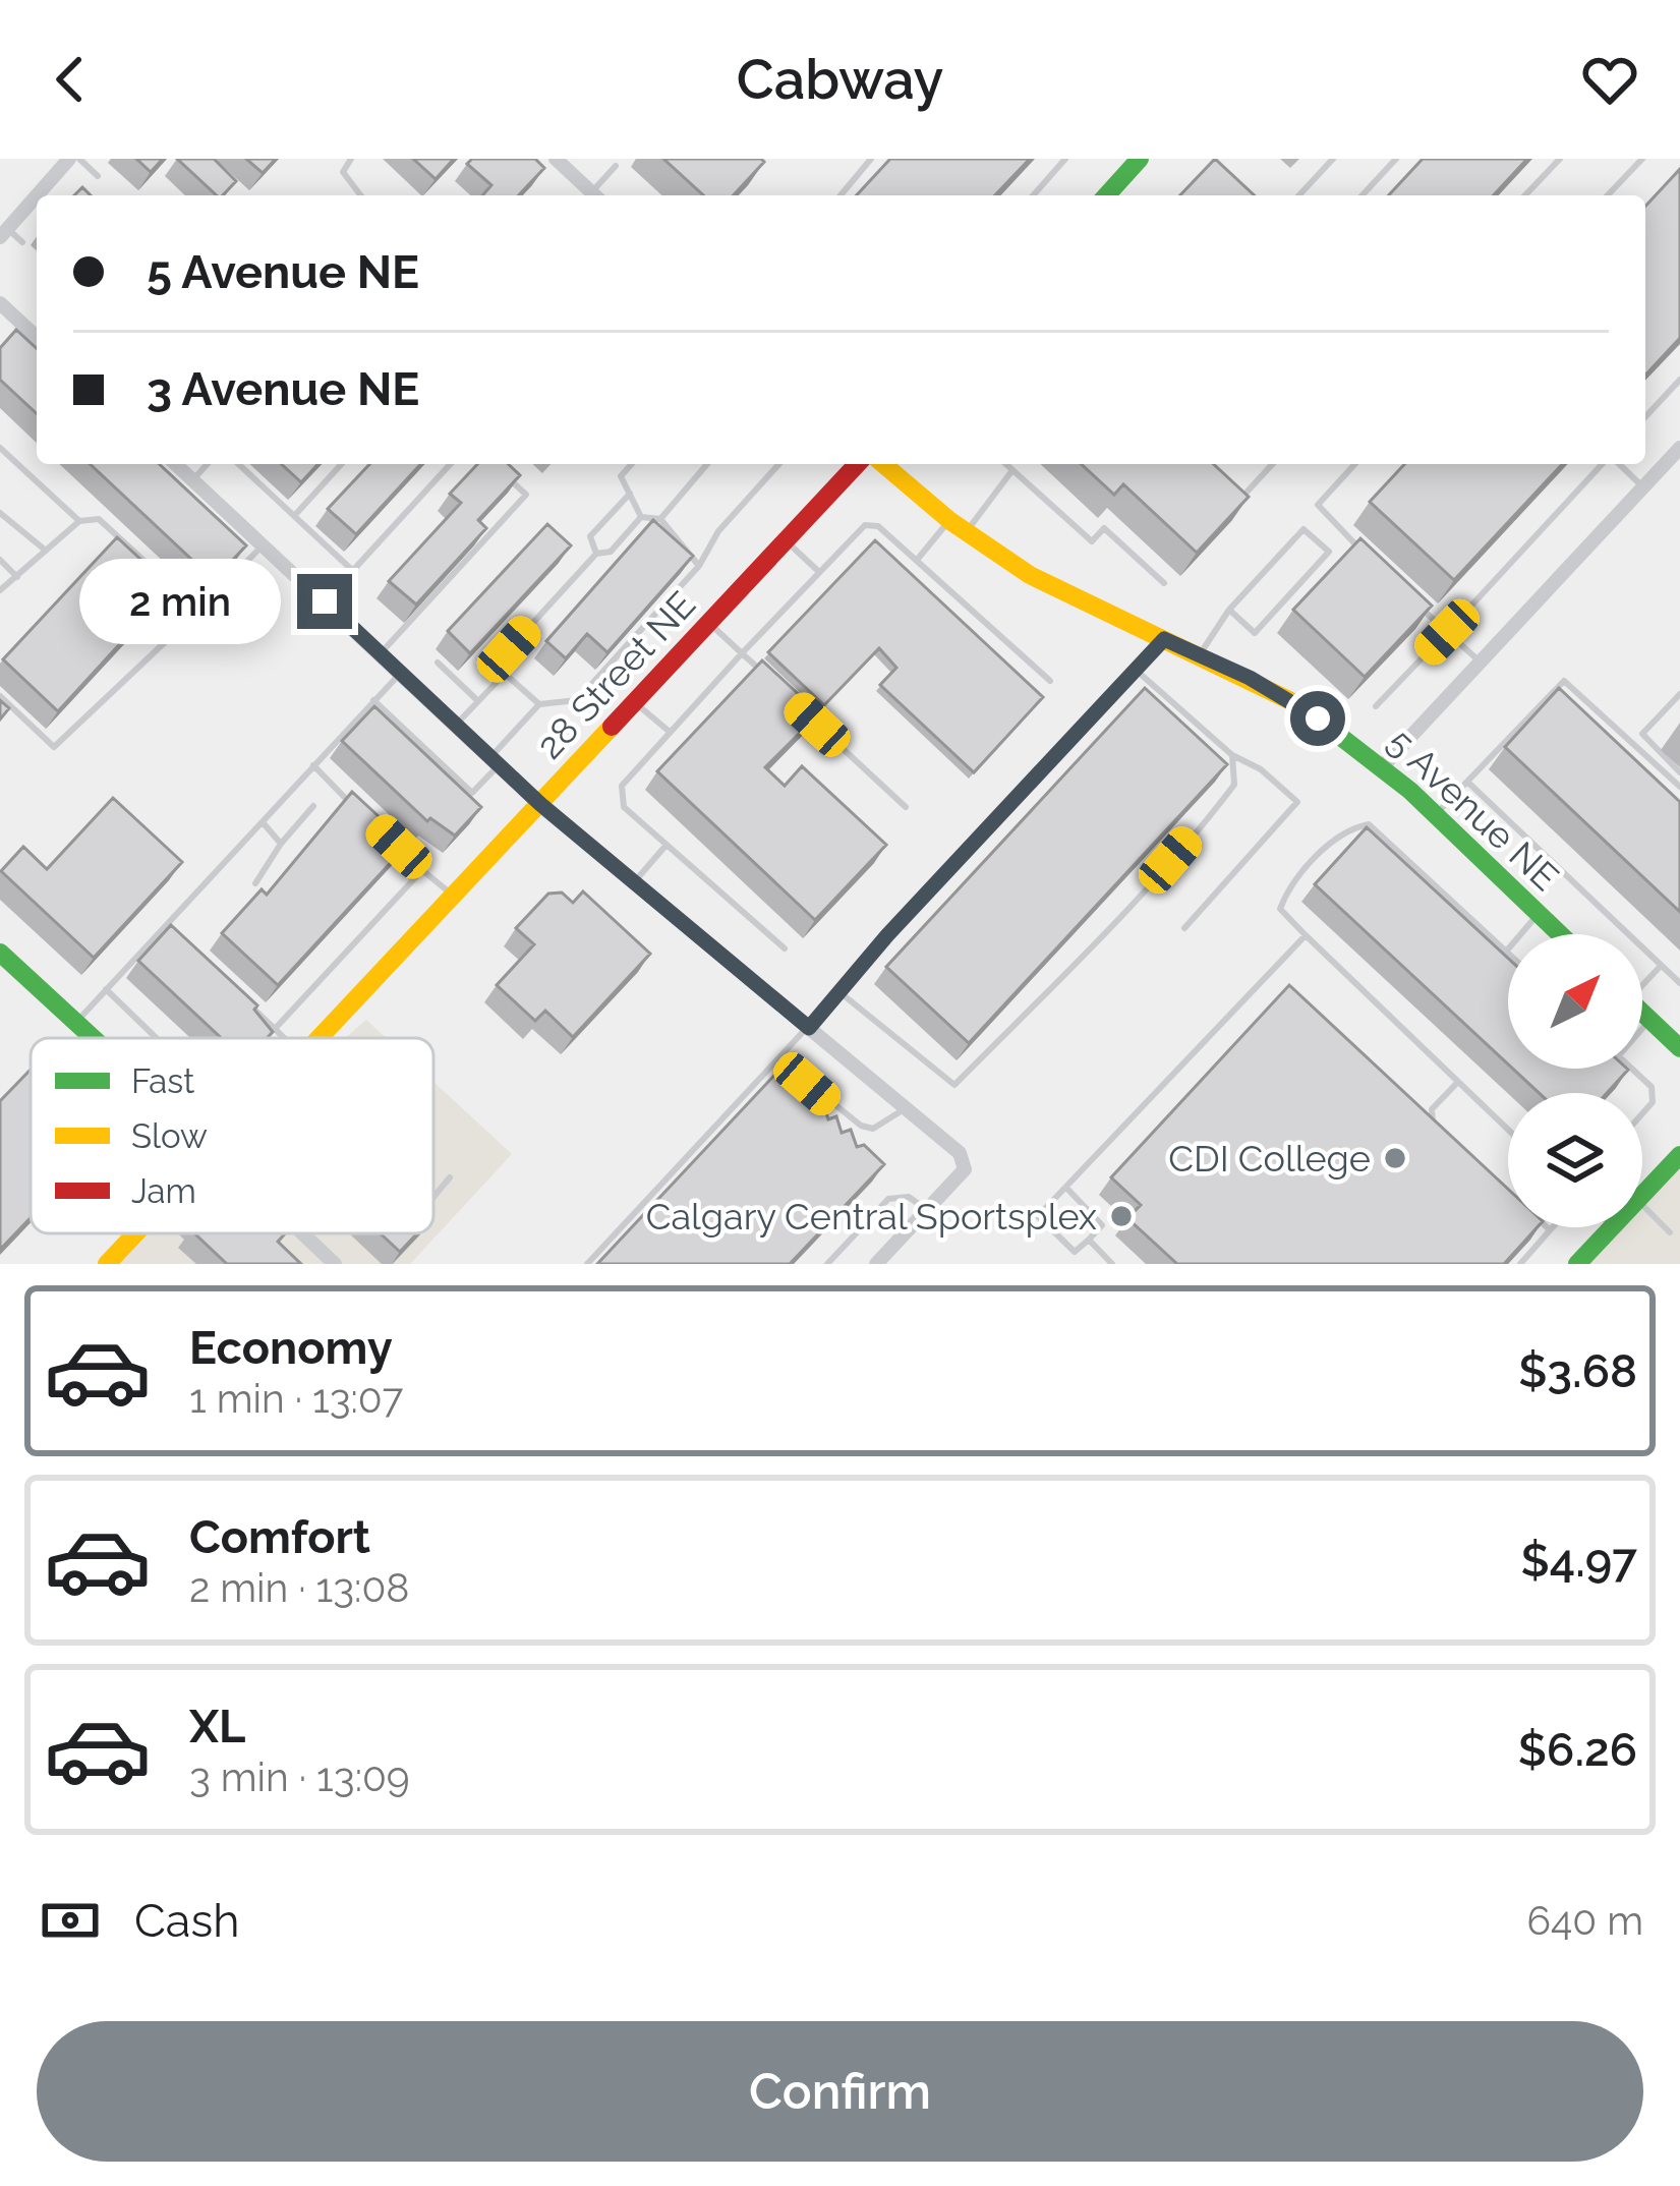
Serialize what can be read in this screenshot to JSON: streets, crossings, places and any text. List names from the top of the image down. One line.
{"streets":{"street":["28 Street NE","5 Avenue NE"]},"places":["CDI College","Calgary Central Sportsplex"],"legend":["Fast","Slow","Jam"],"north":"top right","page":{"header":"Cabway","banner":["5 Avenue NE","3 Avenue NE"],"bubble":"2 min","list":[{"name":"Economy","note":"1 min · 13:07","value":"$3.68"},{"name":"Comfort","note":"2 min · 13:08","value":"$4.97"},{"name":"XL","note":"3 min · 13:09","value":"$6.26"}],"pay":["Cash","640 m"],"buttons":"Confirm"}}
